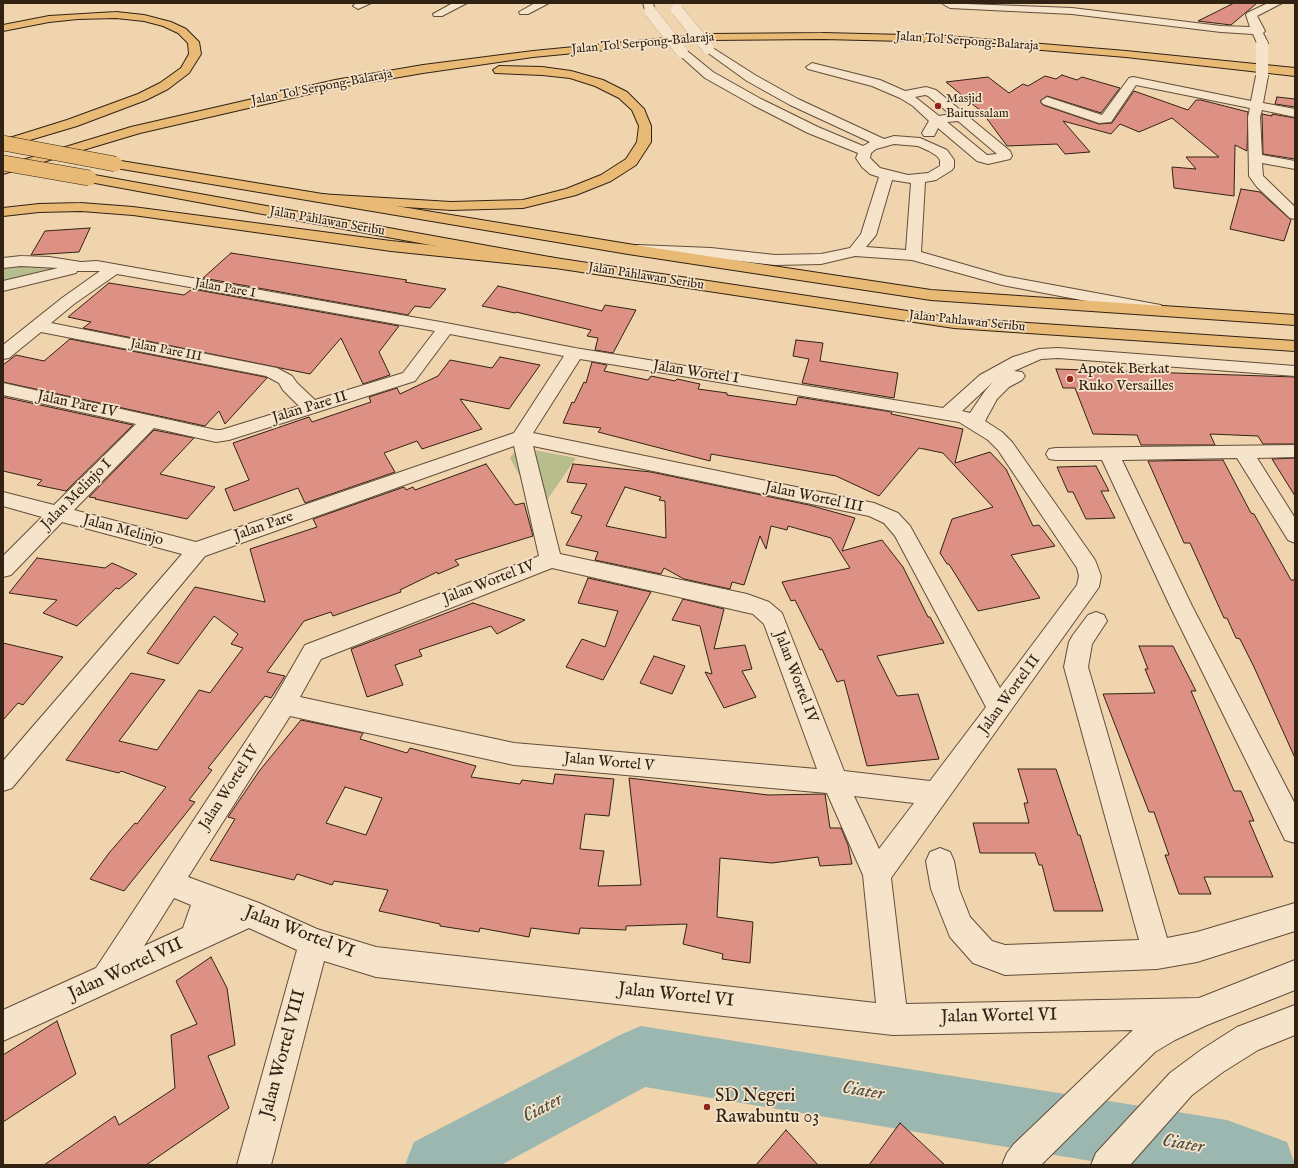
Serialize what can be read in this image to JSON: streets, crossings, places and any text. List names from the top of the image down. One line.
{"streets":{"main road":["Jalan Tol Serpong–Balaraja","Jalan Pahlawan Seribu"],"street":["Jalan Pare I","Jalan Pare III","Jalan Wortel I","Jalan Pare IV","Jalan Pare II","Jalan Melinjo I","Jalan Wortel III","Jalan Pare","Jalan Melinjo","Jalan Wortel IV","Jalan Wortel II","Jalan Wortel V","Jalan Wortel VI","Jalan Wortel VII","Jalan Wortel VIII"]},"crossings":[["Jalan Pare I","Jalan Wortel I"],["Jalan Pare I","Jalan Pare II"],["Jalan Pare III","Jalan Pare II"],["Jalan Wortel I","Jalan Pare II"],["Jalan Wortel I","Jalan Wortel II"],["Jalan Pare IV","Jalan Pare II"],["Jalan Pare IV","Jalan Melinjo I"],["Jalan Pare II","Jalan Melinjo I"],["Jalan Melinjo I","Jalan Melinjo"],["Jalan Wortel III","Jalan Pare"],["Jalan Wortel III","Jalan Wortel II"],["Jalan Pare","Jalan Melinjo"],["Jalan Wortel IV","Jalan Wortel II"],["Jalan Wortel IV","Jalan Wortel V"],["Jalan Wortel IV","Jalan Wortel VI"],["Jalan Wortel IV","Jalan Wortel VII"],["Jalan Wortel II","Jalan Wortel V"],["Jalan Wortel VI","Jalan Wortel VII"],["Jalan Wortel VI","Jalan Wortel VIII"]],"water":["Ciater"],"places":["Masjid Baitussalam","Apotek Berkat Ruko Versailles","SD Negeri Rawabuntu 03"]}
